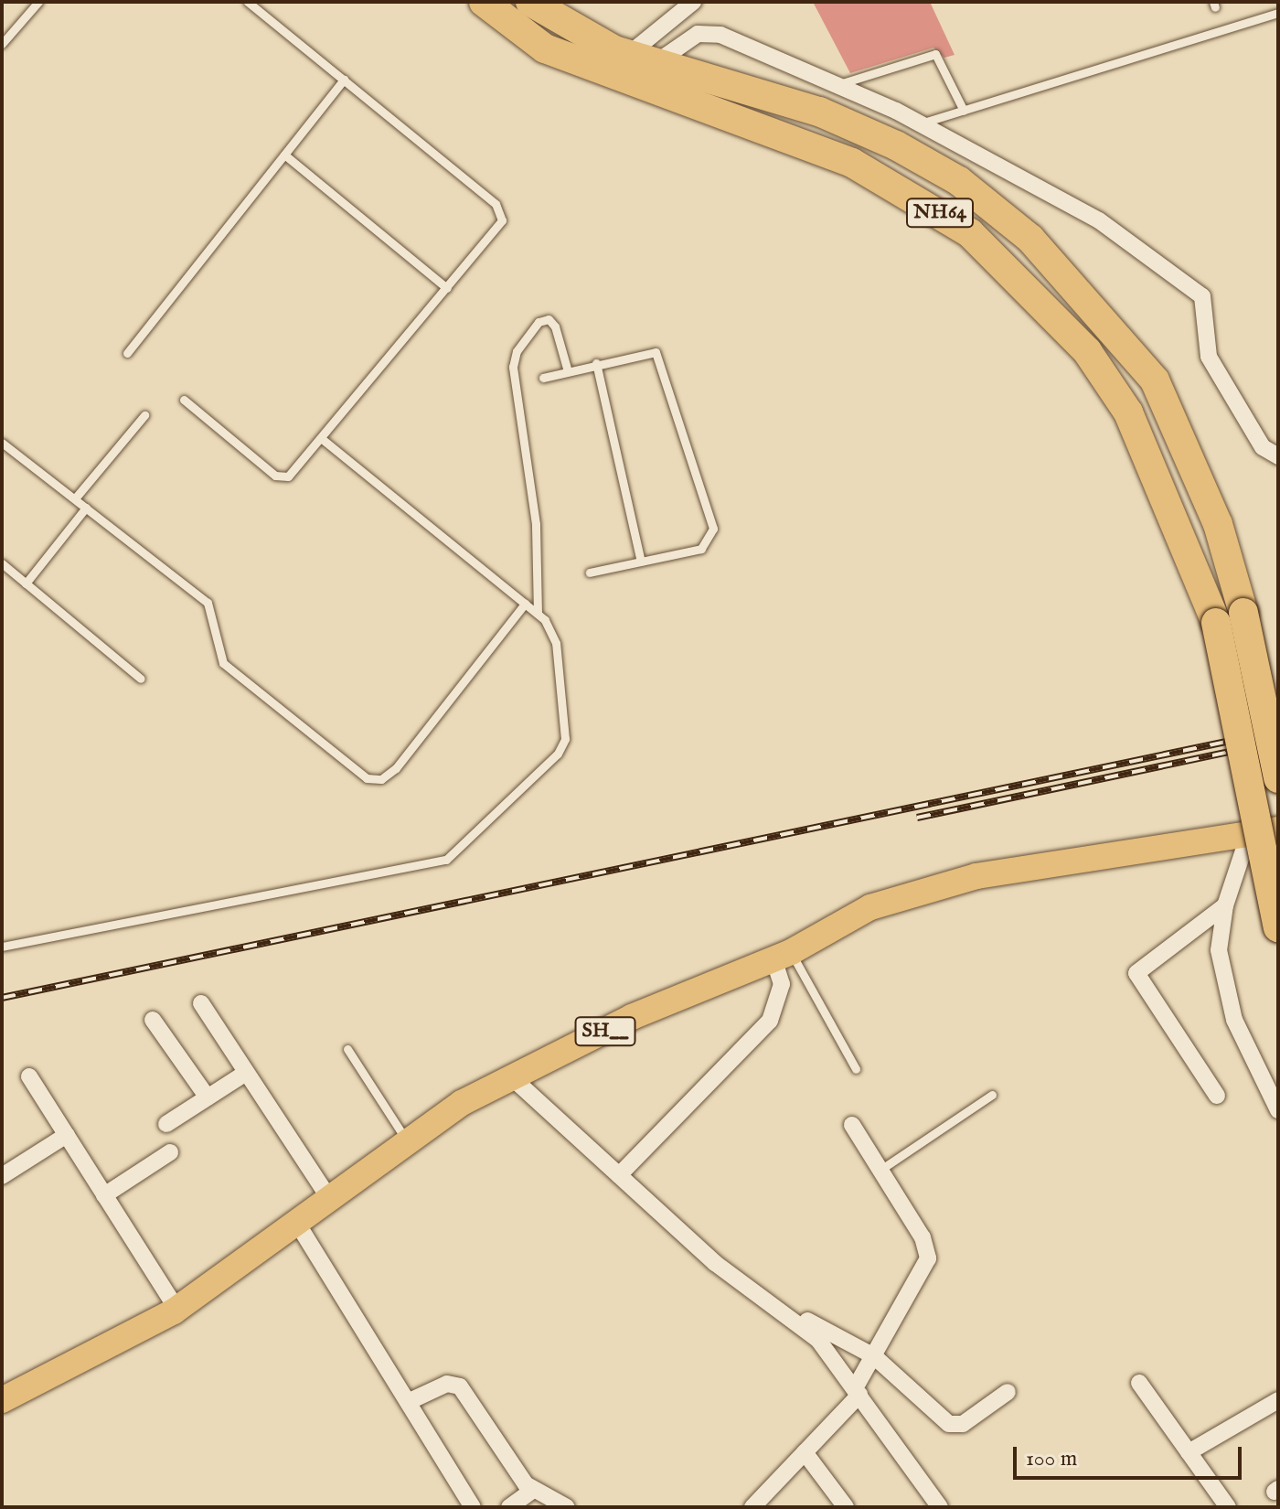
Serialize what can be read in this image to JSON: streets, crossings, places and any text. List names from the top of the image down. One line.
{"streets":{"highway":["NH64"],"main road":["SH__"]},"scale_bar":"100 m"}
